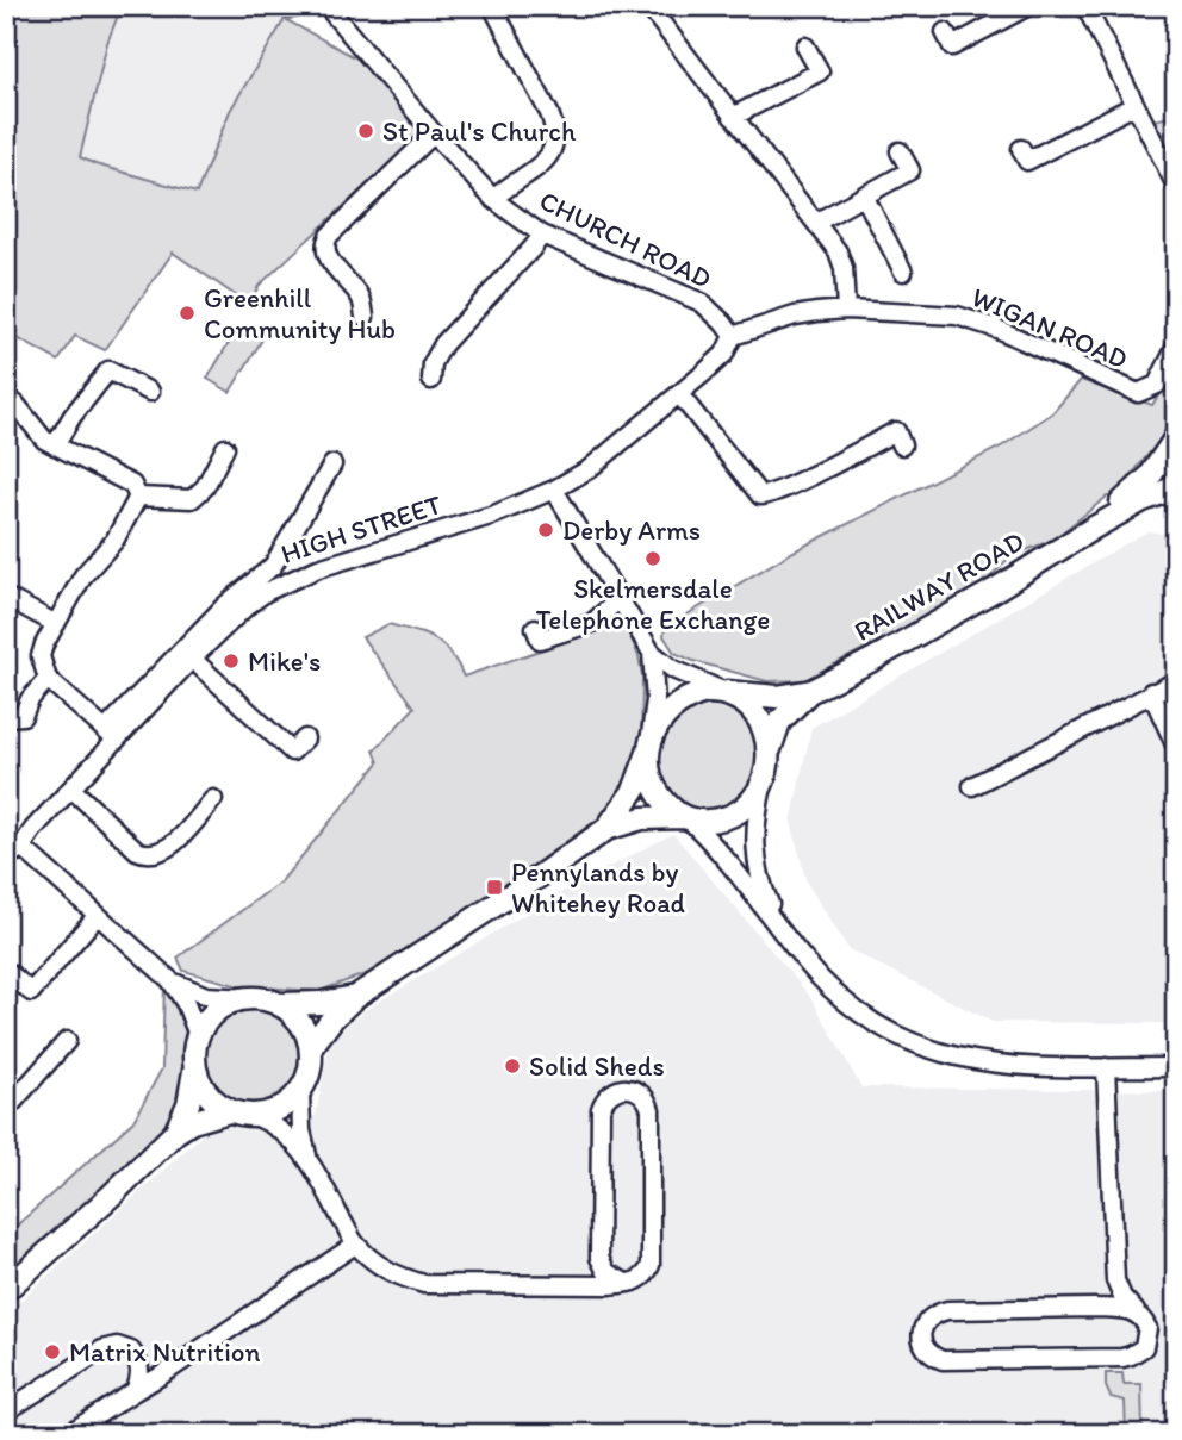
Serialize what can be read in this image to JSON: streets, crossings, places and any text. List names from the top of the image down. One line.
{"streets":{"main road":["RAILWAY ROAD"],"street":["CHURCH ROAD","WIGAN ROAD","HIGH STREET"]},"crossings":[["CHURCH ROAD","WIGAN ROAD"],["CHURCH ROAD","HIGH STREET"],["WIGAN ROAD","HIGH STREET"]],"places":{"other":["St Paul's Church","Greenhill Community Hub","Derby Arms","Skelmersdale Telephone Exchange","Mike's","Solid Sheds","Matrix Nutrition"],"transit":["Pennylands by Whitehey Road"]}}
